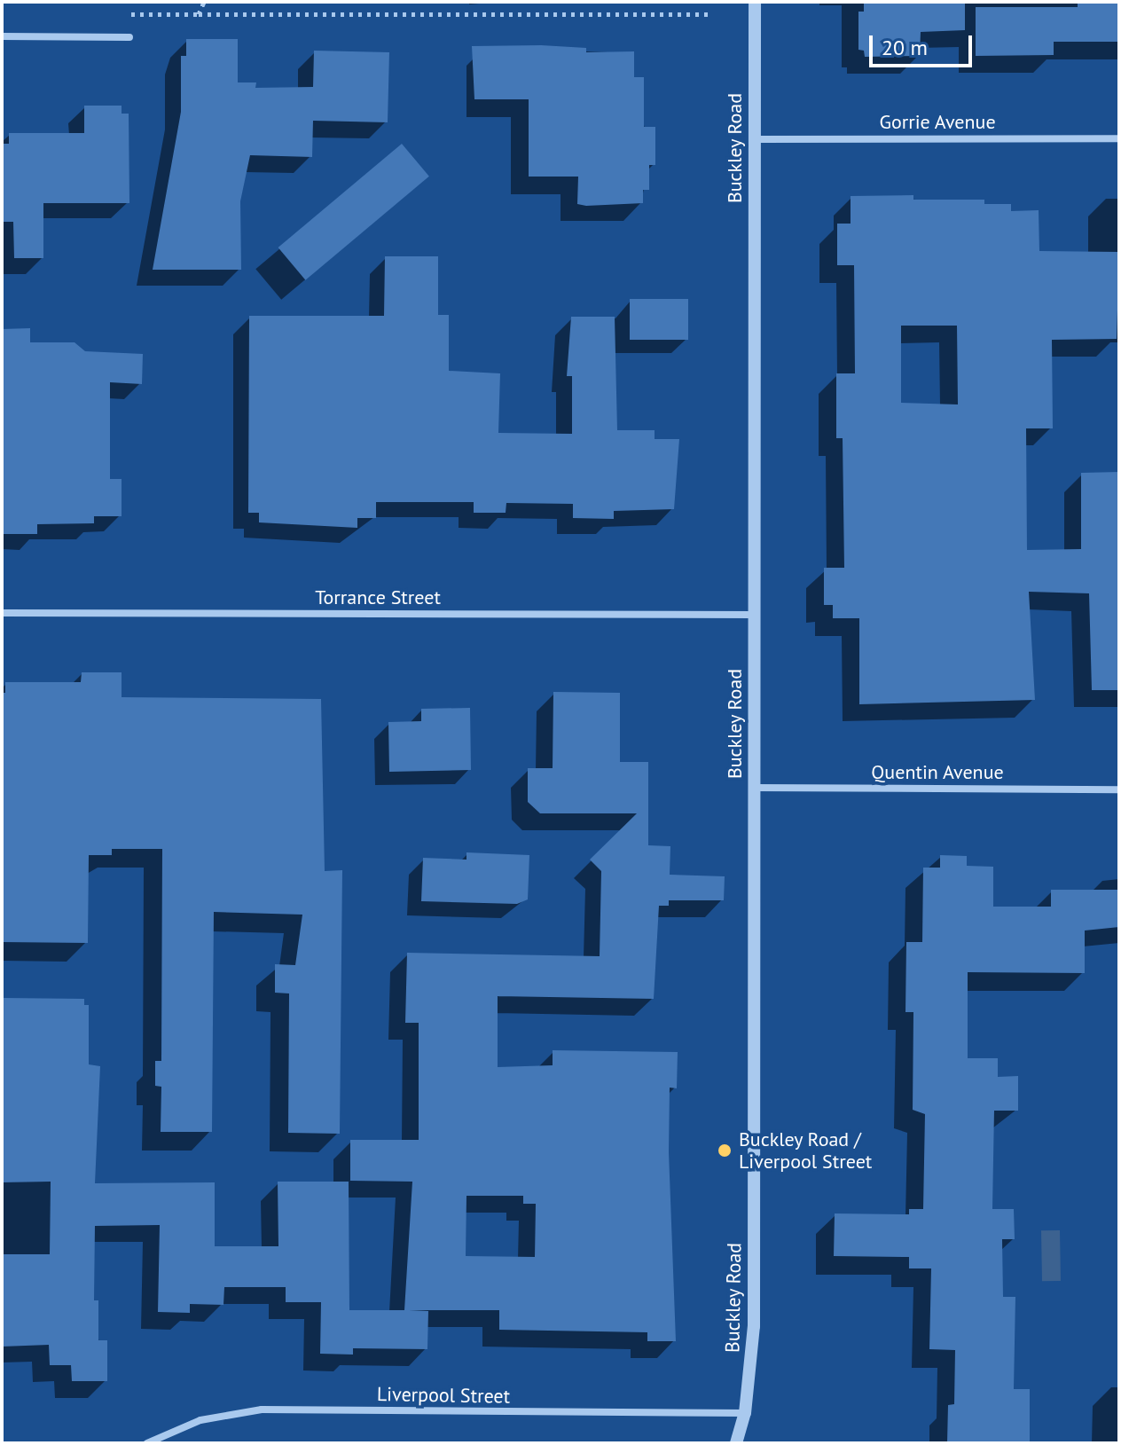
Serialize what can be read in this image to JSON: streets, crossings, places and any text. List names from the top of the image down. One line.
{"streets":{"street":["Gorrie Avenue","Buckley Road","Torrance Street","Quentin Avenue","Liverpool Street"]},"crossings":[["Gorrie Avenue","Buckley Road"],["Buckley Road","Torrance Street"],["Buckley Road","Quentin Avenue"],["Buckley Road","Liverpool Street"]],"places":["Buckley Road / Liverpool Street"],"scale_bar":"20 m"}
